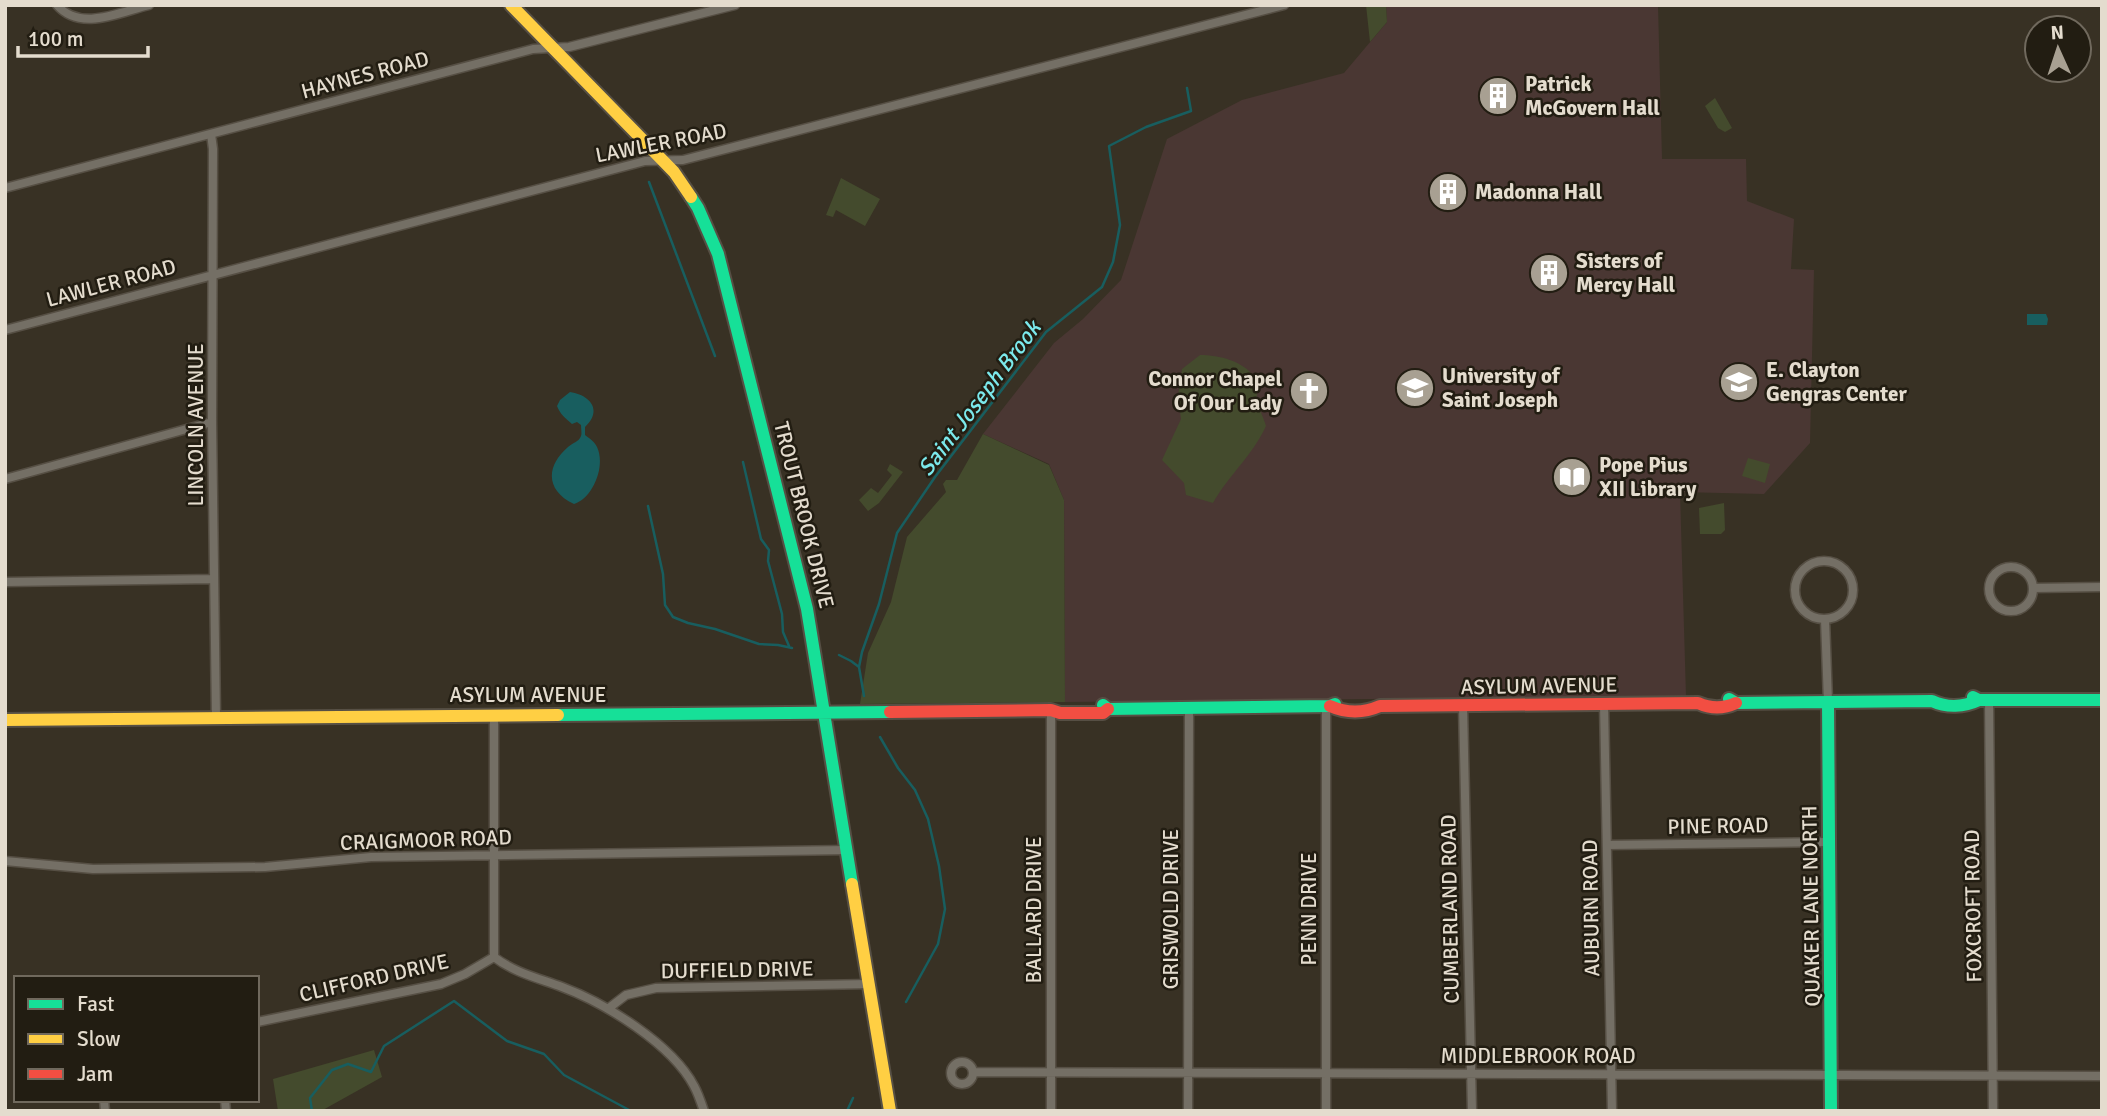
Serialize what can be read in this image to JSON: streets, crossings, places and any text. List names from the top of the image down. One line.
{"streets":{"main road":["TROUT BROOK DRIVE","ASYLUM AVENUE","QUAKER LANE NORTH"],"street":["HAYNES ROAD","LAWLER ROAD","LINCOLN AVENUE","PINE ROAD","CRAIGMOOR ROAD","FOXCROFT ROAD","AUBURN ROAD","GRISWOLD DRIVE","PENN DRIVE","CUMBERLAND ROAD","BALLARD DRIVE","DUFFIELD DRIVE","CLIFFORD DRIVE","MIDDLEBROOK ROAD"]},"crossings":[["HAYNES ROAD","LINCOLN AVENUE"],["HAYNES ROAD","TROUT BROOK DRIVE"],["LAWLER ROAD","LINCOLN AVENUE"],["LAWLER ROAD","TROUT BROOK DRIVE"],["LINCOLN AVENUE","ASYLUM AVENUE"],["TROUT BROOK DRIVE","ASYLUM AVENUE"],["TROUT BROOK DRIVE","CRAIGMOOR ROAD"],["TROUT BROOK DRIVE","DUFFIELD DRIVE"],["ASYLUM AVENUE","QUAKER LANE NORTH"],["ASYLUM AVENUE","FOXCROFT ROAD"],["ASYLUM AVENUE","AUBURN ROAD"],["ASYLUM AVENUE","GRISWOLD DRIVE"],["ASYLUM AVENUE","PENN DRIVE"],["ASYLUM AVENUE","CUMBERLAND ROAD"],["ASYLUM AVENUE","BALLARD DRIVE"],["PINE ROAD","QUAKER LANE NORTH"],["PINE ROAD","AUBURN ROAD"],["QUAKER LANE NORTH","MIDDLEBROOK ROAD"],["FOXCROFT ROAD","MIDDLEBROOK ROAD"],["AUBURN ROAD","MIDDLEBROOK ROAD"],["GRISWOLD DRIVE","MIDDLEBROOK ROAD"],["PENN DRIVE","MIDDLEBROOK ROAD"],["CUMBERLAND ROAD","MIDDLEBROOK ROAD"],["BALLARD DRIVE","MIDDLEBROOK ROAD"]],"water":["Saint Joseph Brook"],"places":{"building":["Patrick McGovern Hall","Madonna Hall","Sisters of Mercy Hall"],"school or university":["E. Clayton Gengras Center","University of Saint Joseph"],"church":["Connor Chapel Of Our Lady"],"library":["Pope Pius XII Library"]},"legend":["Fast","Slow","Jam"],"scale_bar":"100 m","north":"top"}
